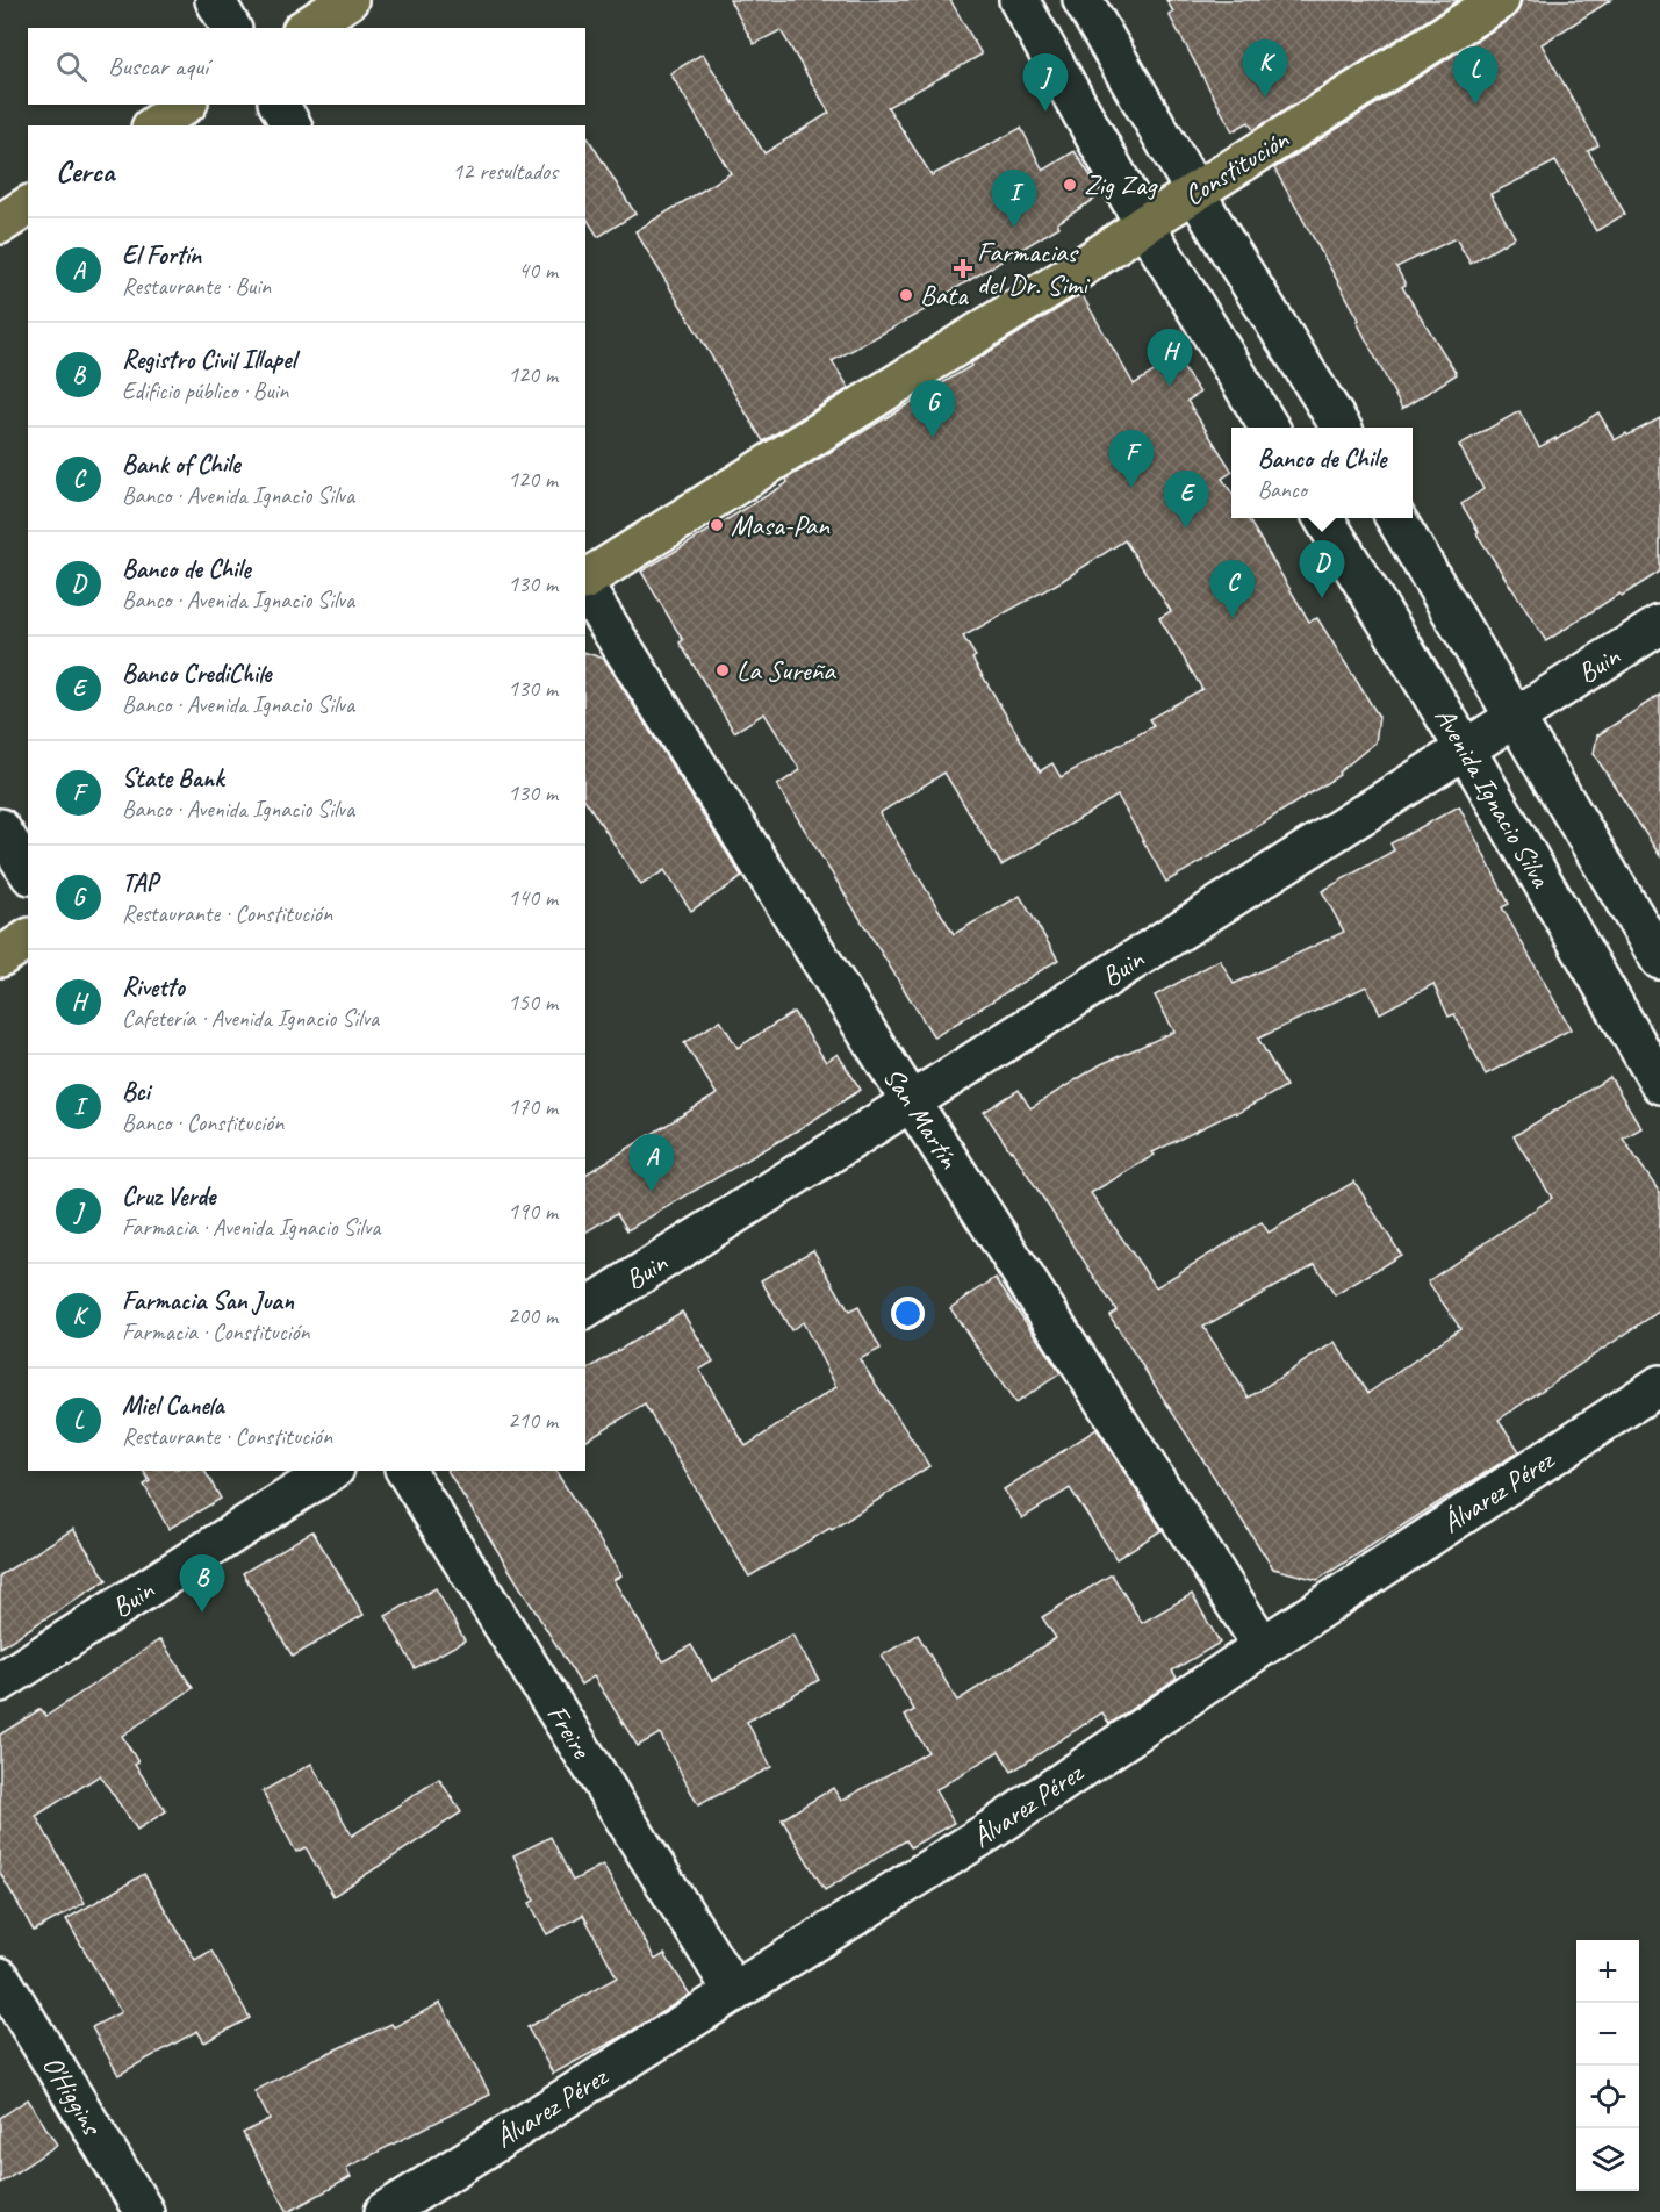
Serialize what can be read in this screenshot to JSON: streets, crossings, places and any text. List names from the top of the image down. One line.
{"streets":{"main road":["Constitución"],"street":["Buin","Avenida Ignacio Silva","San Martín","Álvarez Pérez","Freire","O'Higgins"]},"crossings":[["Buin","Avenida Ignacio Silva"],["Buin","San Martín"],["San Martín","Álvarez Pérez"],["Álvarez Pérez","Freire"]],"places":{"other":["Zig Zag","Bata","Masa-Pan","La Sureña"],"health":["Farmacias del Dr. Simi"]},"page":{"search":"Buscar aquí","pins":["K","L","J","I","H","G","F","E","D","C","A","B"],"heading":["Cerca","12 resultados"],"list":[{"mark":"A","name":"El Fortín","note":"Restaurante · Buin","value":"40 m"},{"mark":"B","name":"Registro Civil Illapel","note":"Edificio público · Buin","value":"120 m"},{"mark":"C","name":"Bank of Chile","note":"Banco · Avenida Ignacio Silva","value":"120 m"},{"mark":"D","name":"Banco de Chile","note":"Banco · Avenida Ignacio Silva","value":"130 m"},{"mark":"E","name":"Banco CrediChile","note":"Banco · Avenida Ignacio Silva","value":"130 m"},{"mark":"F","name":"State Bank","note":"Banco · Avenida Ignacio Silva","value":"130 m"},{"mark":"G","name":"TAP","note":"Restaurante · Constitución","value":"140 m"},{"mark":"H","name":"Rivetto","note":"Cafetería · Avenida Ignacio Silva","value":"150 m"},{"mark":"I","name":"Bci","note":"Banco · Constitución","value":"170 m"},{"mark":"J","name":"Cruz Verde","note":"Farmacia · Avenida Ignacio Silva","value":"190 m"},{"mark":"K","name":"Farmacia San Juan","note":"Farmacia · Constitución","value":"200 m"},{"mark":"L","name":"Miel Canela","note":"Restaurante · Constitución","value":"210 m"}],"popup":["Banco de Chile","Banco"],"map_buttons":["+","−"]}}
